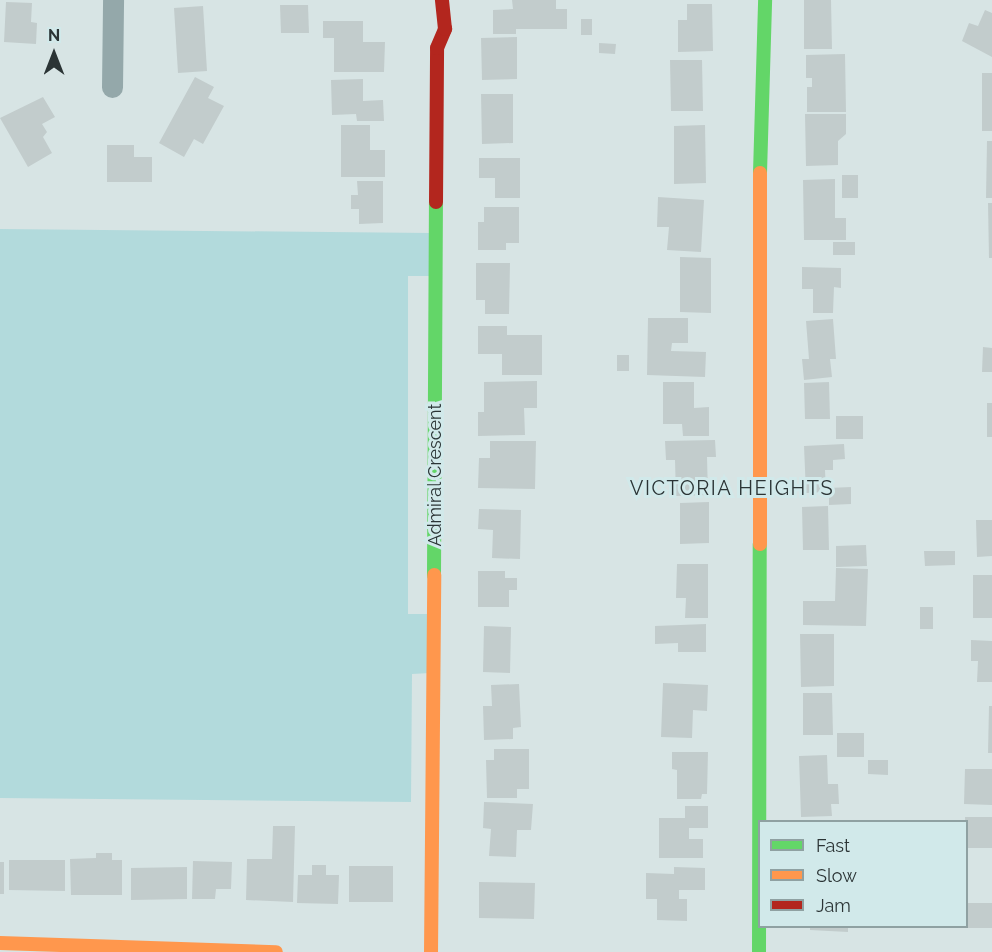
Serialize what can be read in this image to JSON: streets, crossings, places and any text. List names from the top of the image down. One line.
{"streets":{"street":["Admiral Crescent"]},"districts":["VICTORIA HEIGHTS"],"legend":["Fast","Slow","Jam"],"north":"top"}
